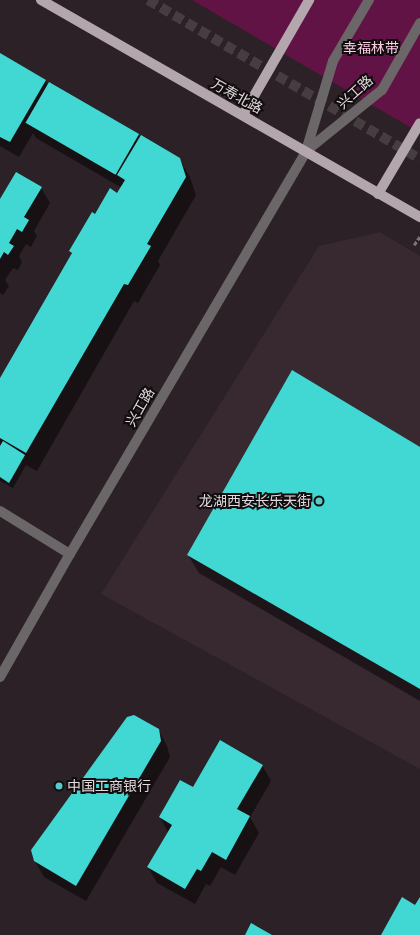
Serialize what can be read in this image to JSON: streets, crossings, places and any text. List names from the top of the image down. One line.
{"streets":{"main road":["万寿北路"],"street":["兴工路"]},"crossings":[["兴工路","万寿北路"]],"parks":["幸福林带"],"places":["龙湖西安长乐天街","中国工商银行"]}
